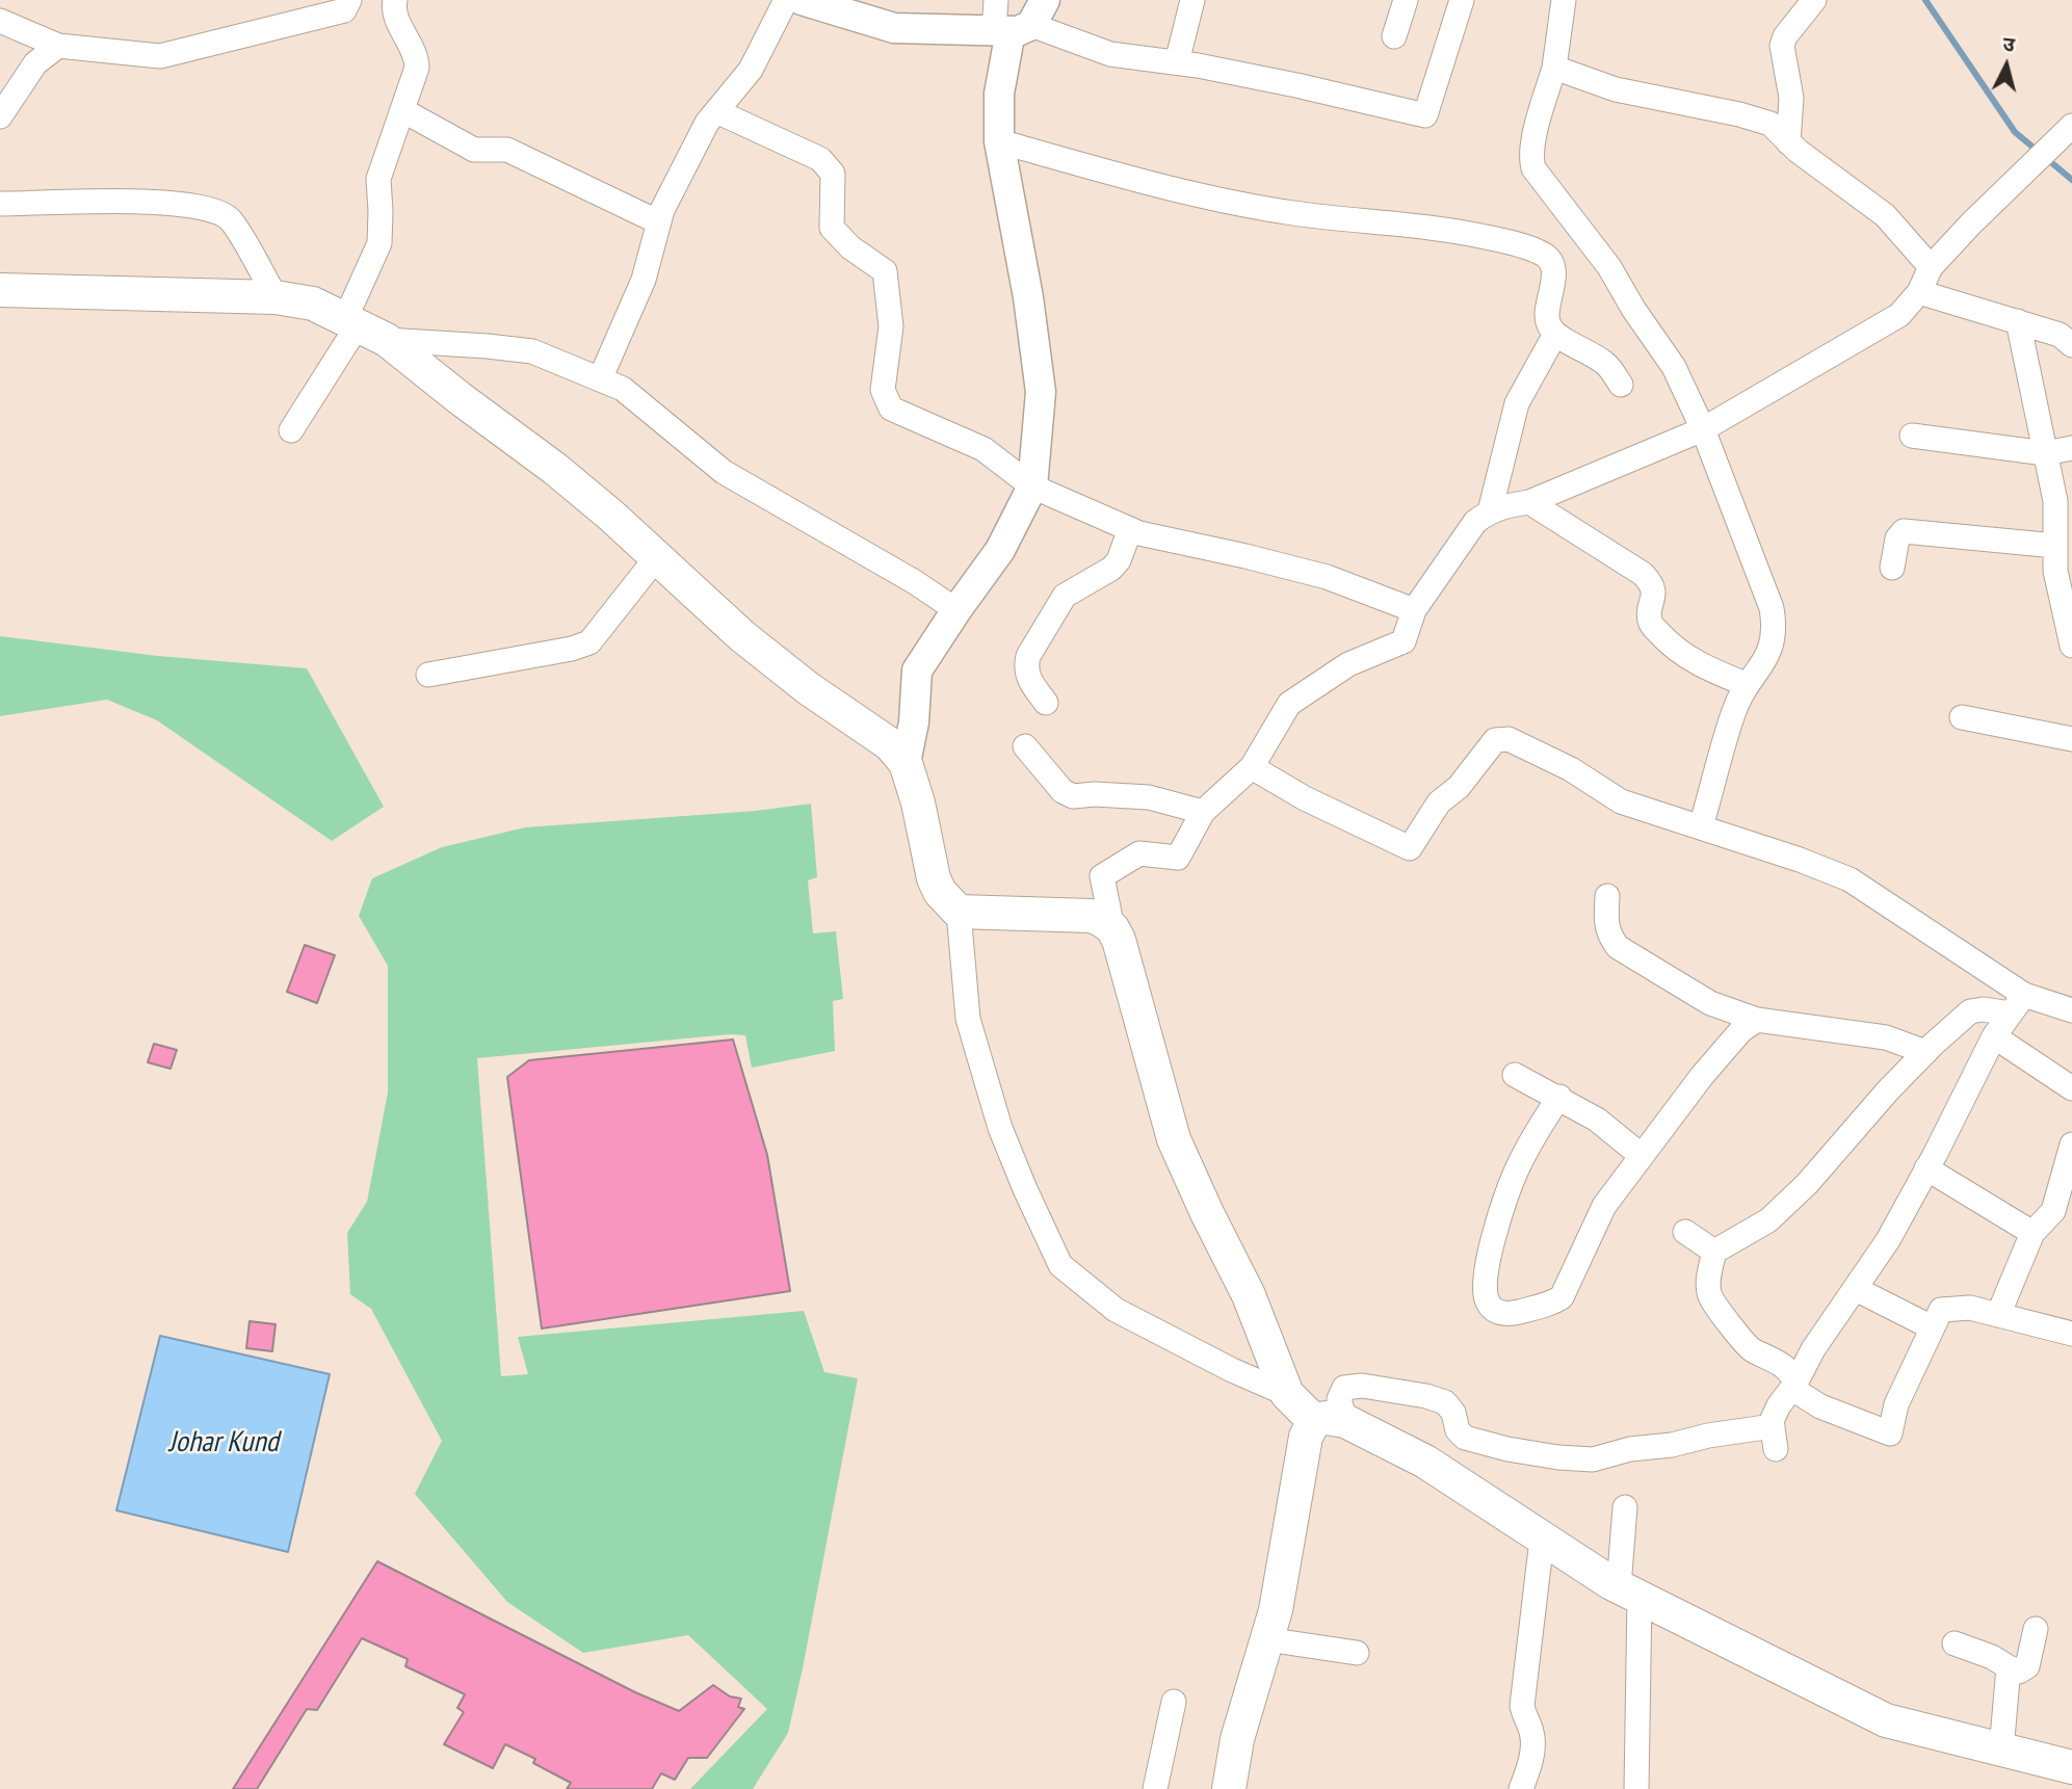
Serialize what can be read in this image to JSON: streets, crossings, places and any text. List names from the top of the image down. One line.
{"water":["Johar Kund"],"north":"top"}
